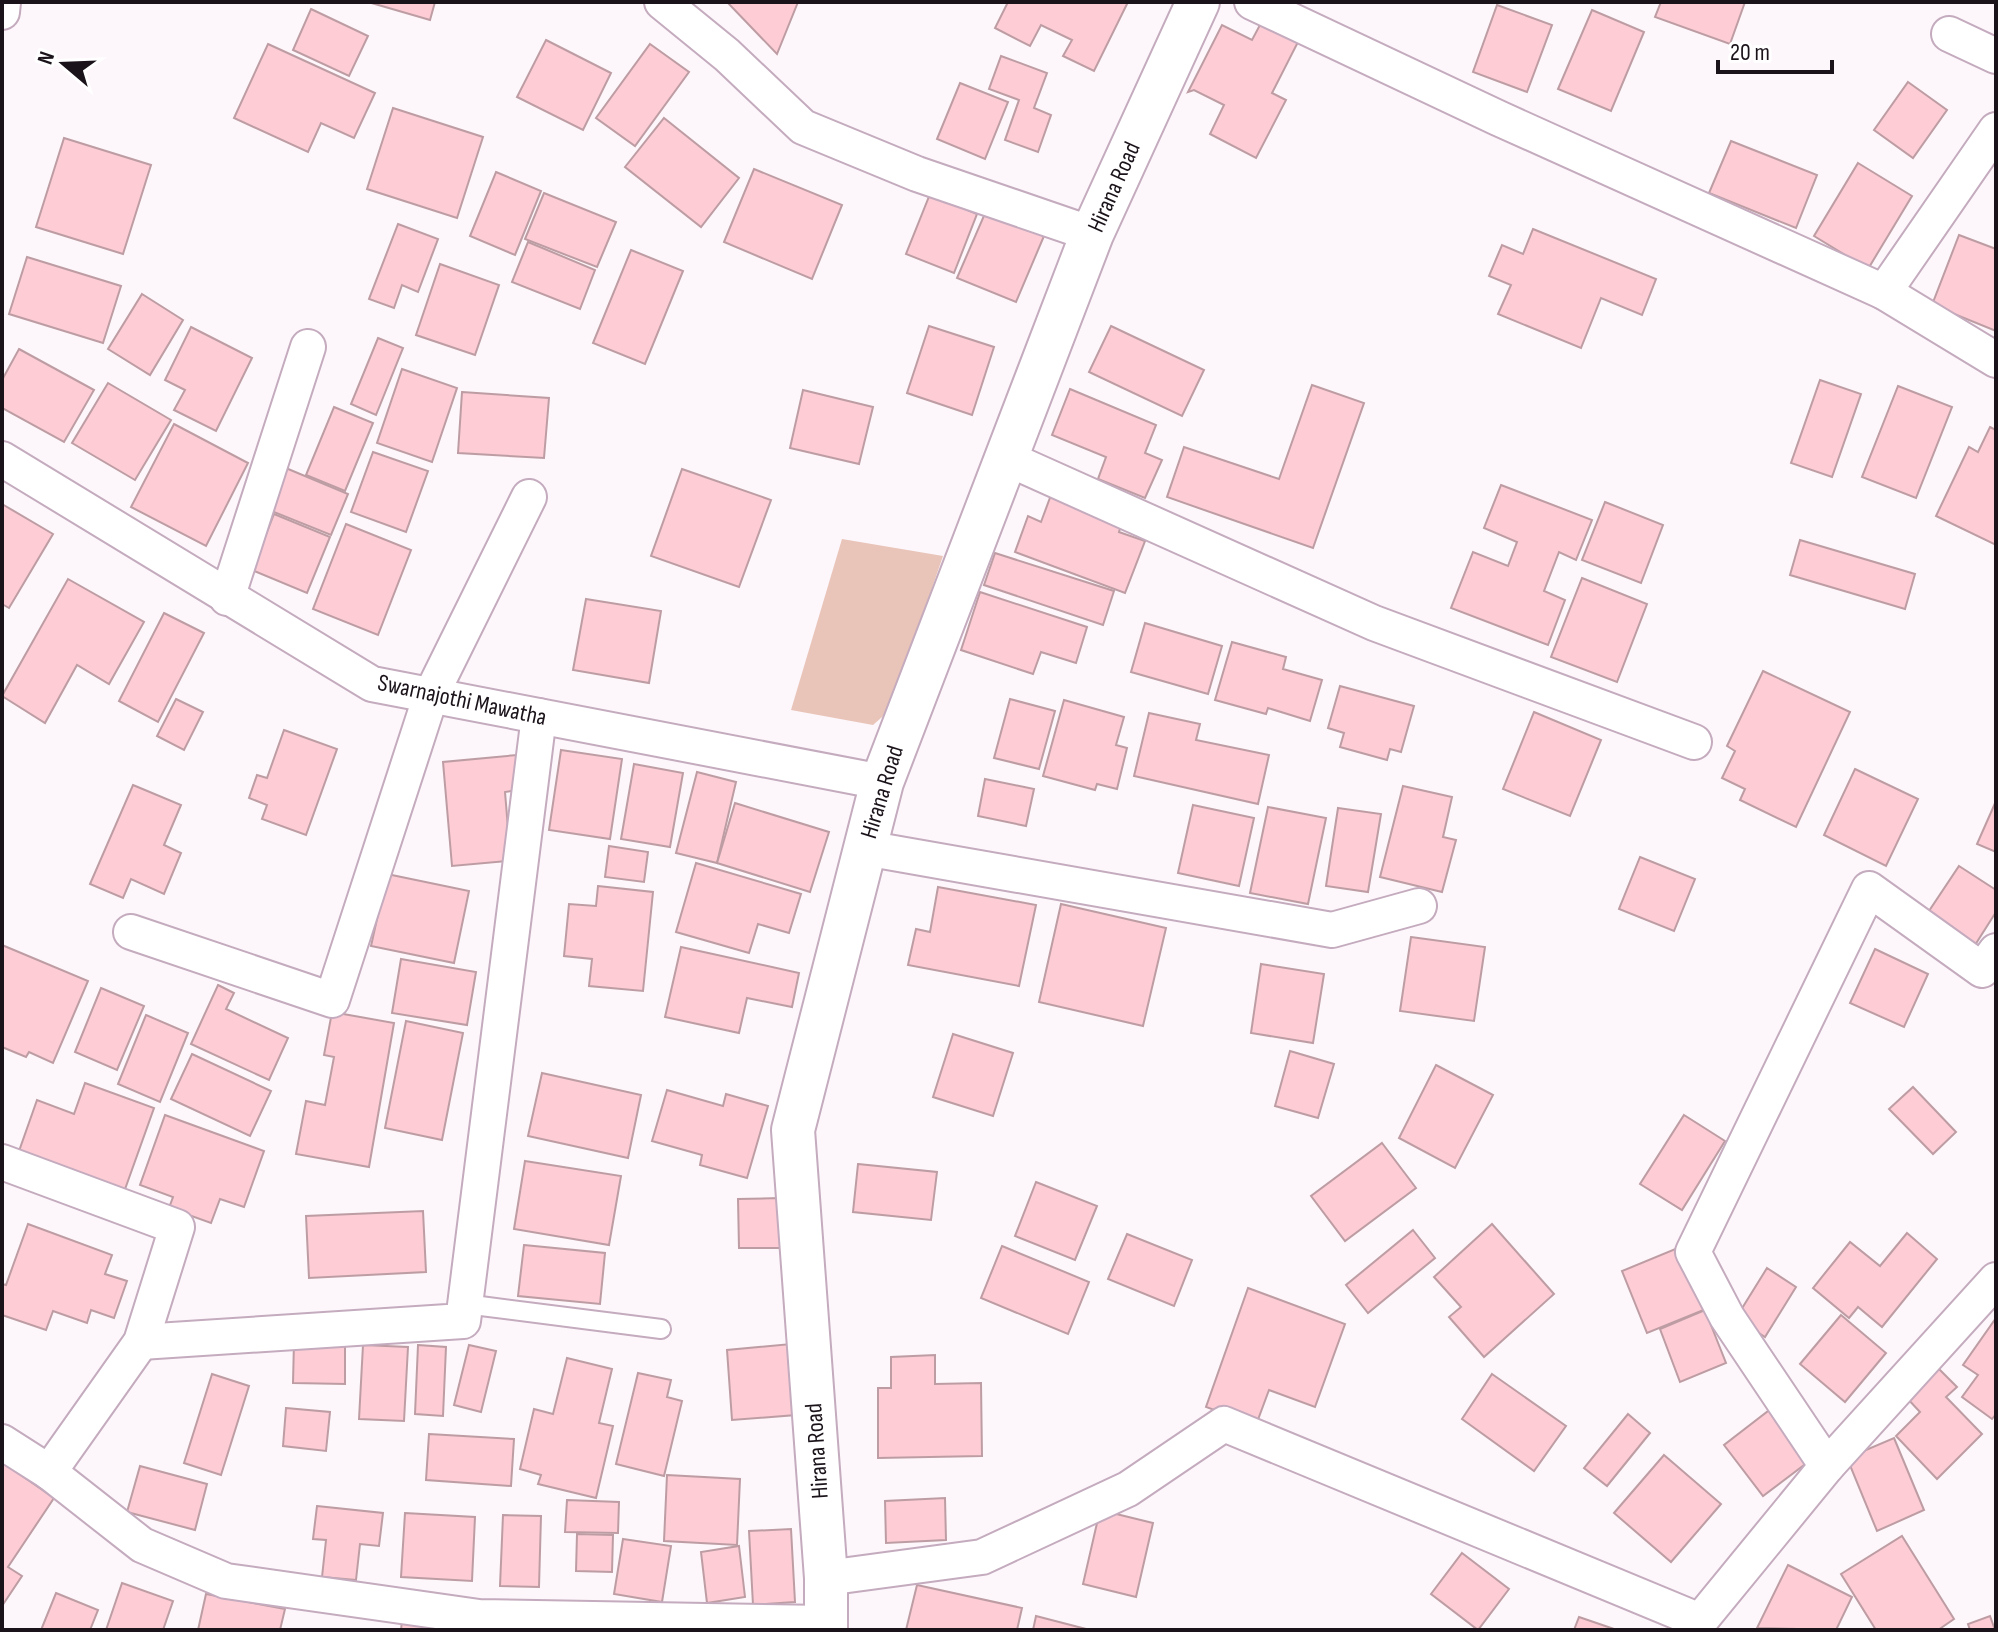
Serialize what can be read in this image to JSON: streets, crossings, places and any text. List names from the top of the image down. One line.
{"streets":{"street":["Hirana Road","Swarnajothi Mawatha"]},"crossings":[["Hirana Road","Swarnajothi Mawatha"]],"scale_bar":"20 m","north":"left"}
